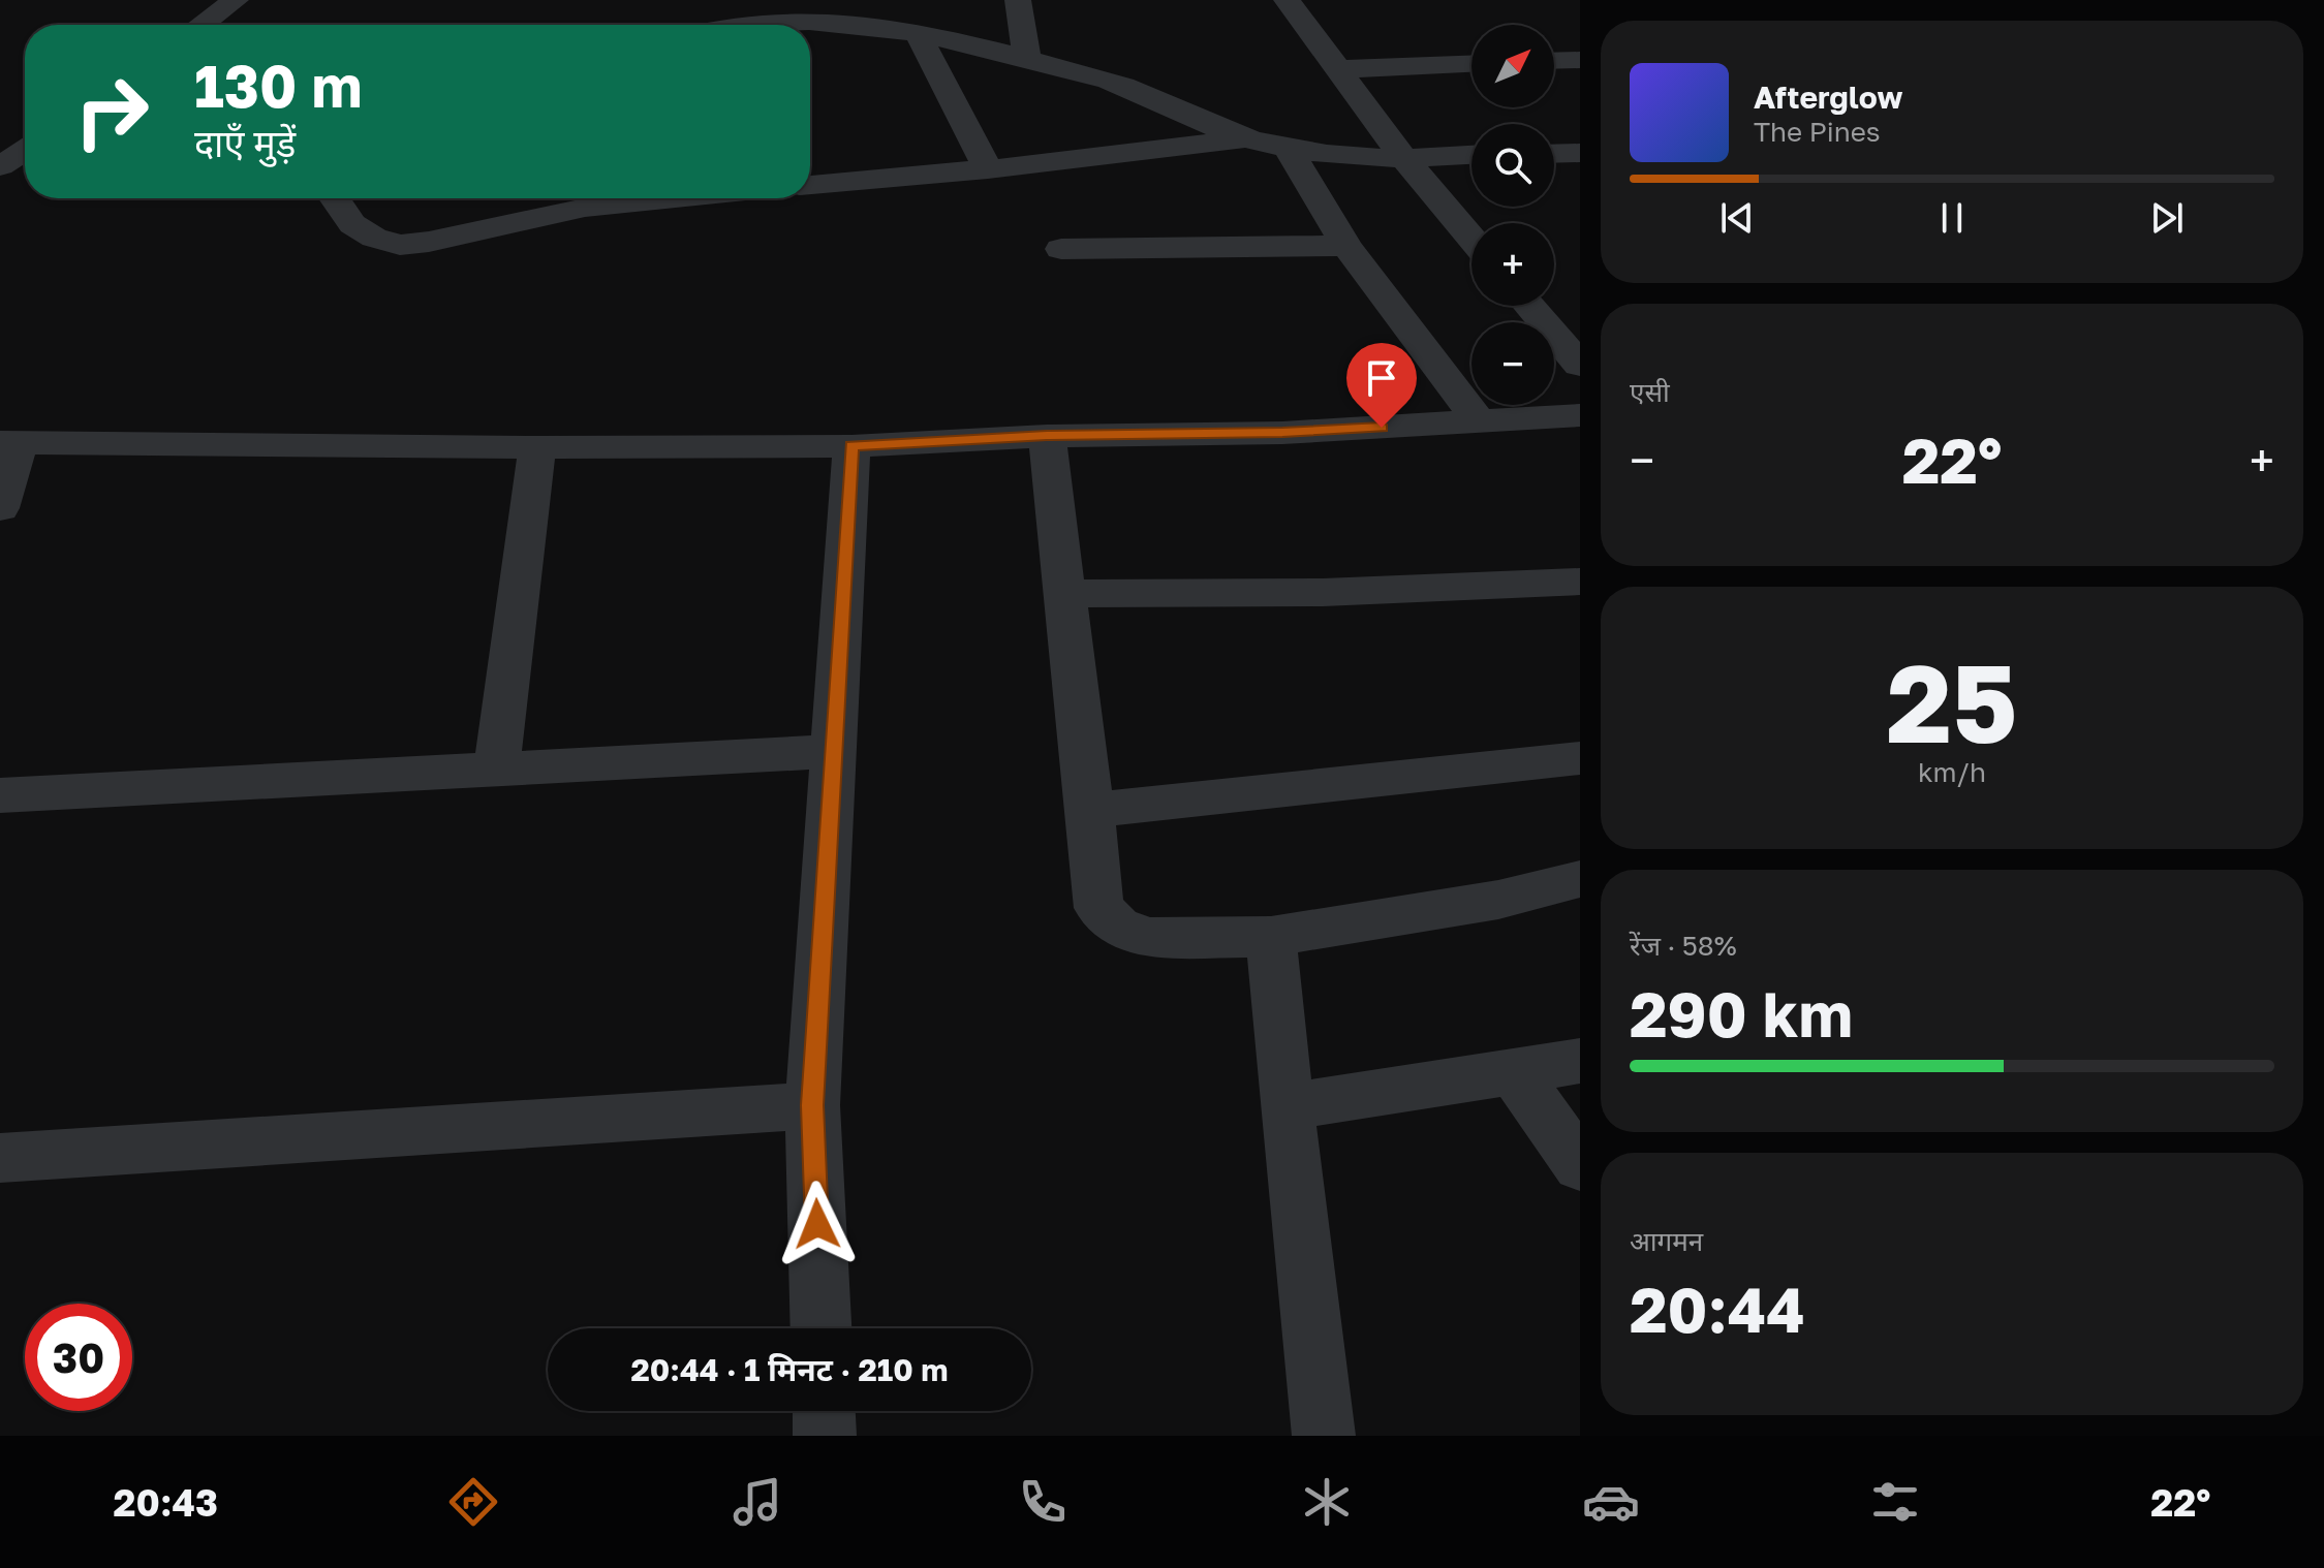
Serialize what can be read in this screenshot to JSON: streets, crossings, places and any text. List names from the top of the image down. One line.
{"north":"top right","page":{"map_buttons":["+","−"],"turn":["130 m","दाएँ मुड़ें"],"song":["Afterglow","The Pines"],"tile":["एसी",["25","km/h"],["रेंज · 58%","290 km"],["आगमन","20:44"]],"heat":["−","22°","+"],"limit":"30","trip":"20:44 · 1 मिनट · 210 m","tabs":["20:43","22°"]}}
